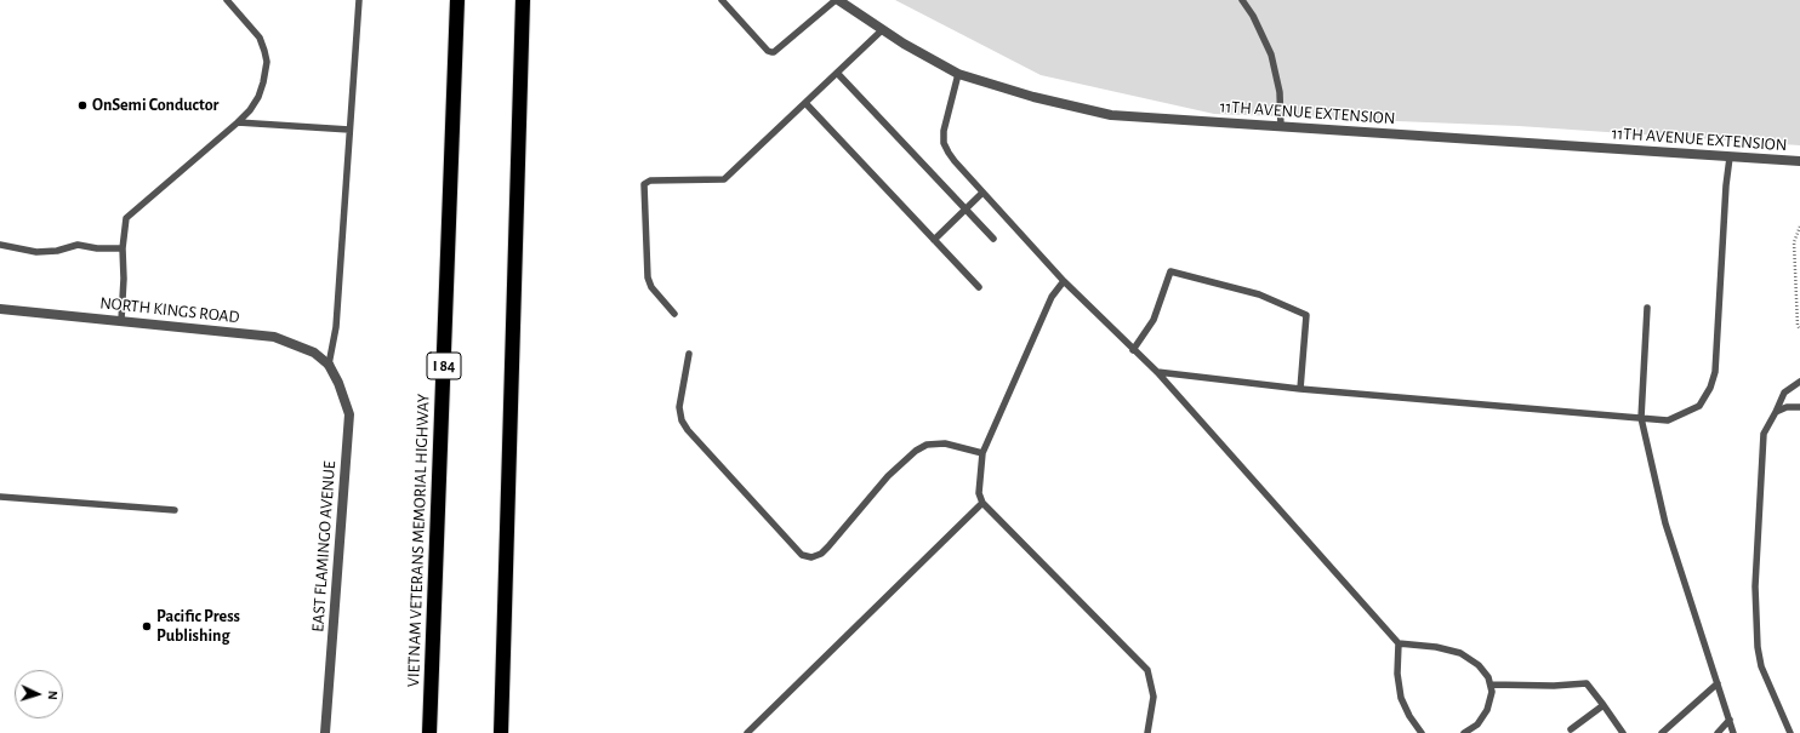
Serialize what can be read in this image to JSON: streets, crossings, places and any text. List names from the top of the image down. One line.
{"streets":{"highway":["I 84","VIETNAM VETERANS MEMORIAL HIGHWAY"],"street":["11TH AVENUE EXTENSION","NORTH KINGS ROAD","EAST FLAMINGO AVENUE"]},"crossings":[["NORTH KINGS ROAD","EAST FLAMINGO AVENUE"]],"places":["OnSemi Conductor","Pacific Press Publishing"],"north":"right"}
